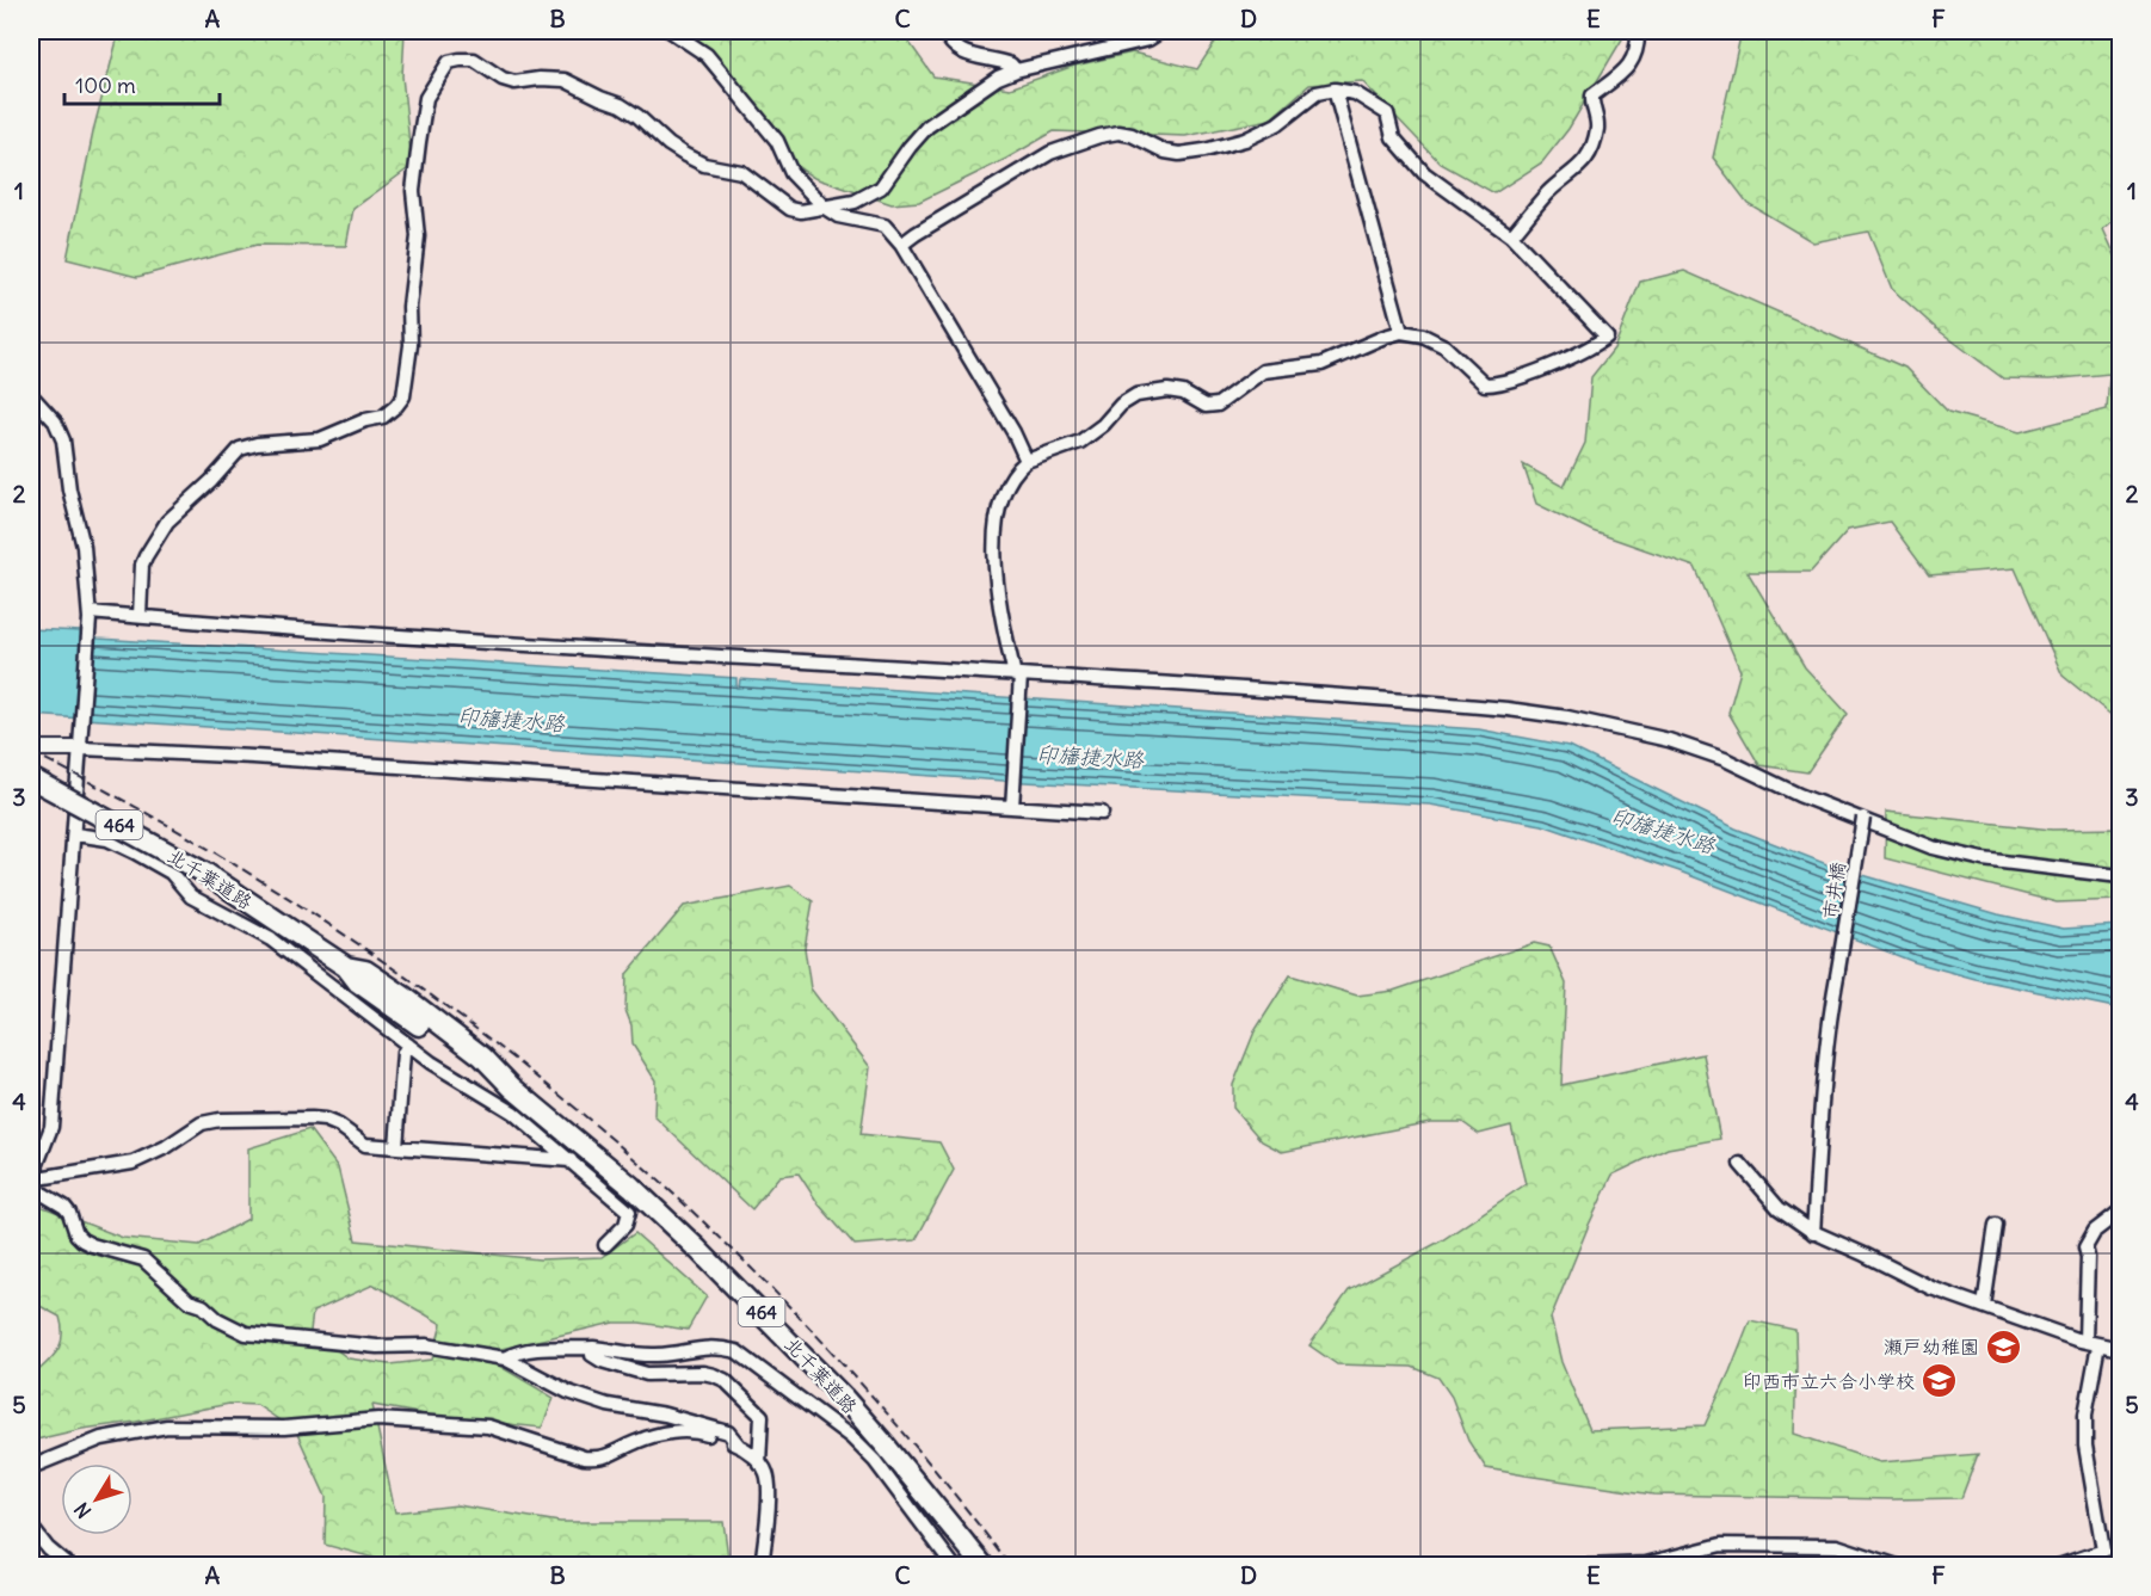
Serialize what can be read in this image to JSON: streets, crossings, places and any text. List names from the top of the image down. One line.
{"streets":{"highway":["464","北千葉道路"],"street":["市井橋"]},"water":["印旛捷水路"],"places":{"school or university":["瀬戸幼稚園","印西市立六合小学校"]},"scale_bar":"100 m","north":"bottom left","grid":{"columns":["A","B","C","D","E","F"],"rows":["1","2","3","4","5"]}}
